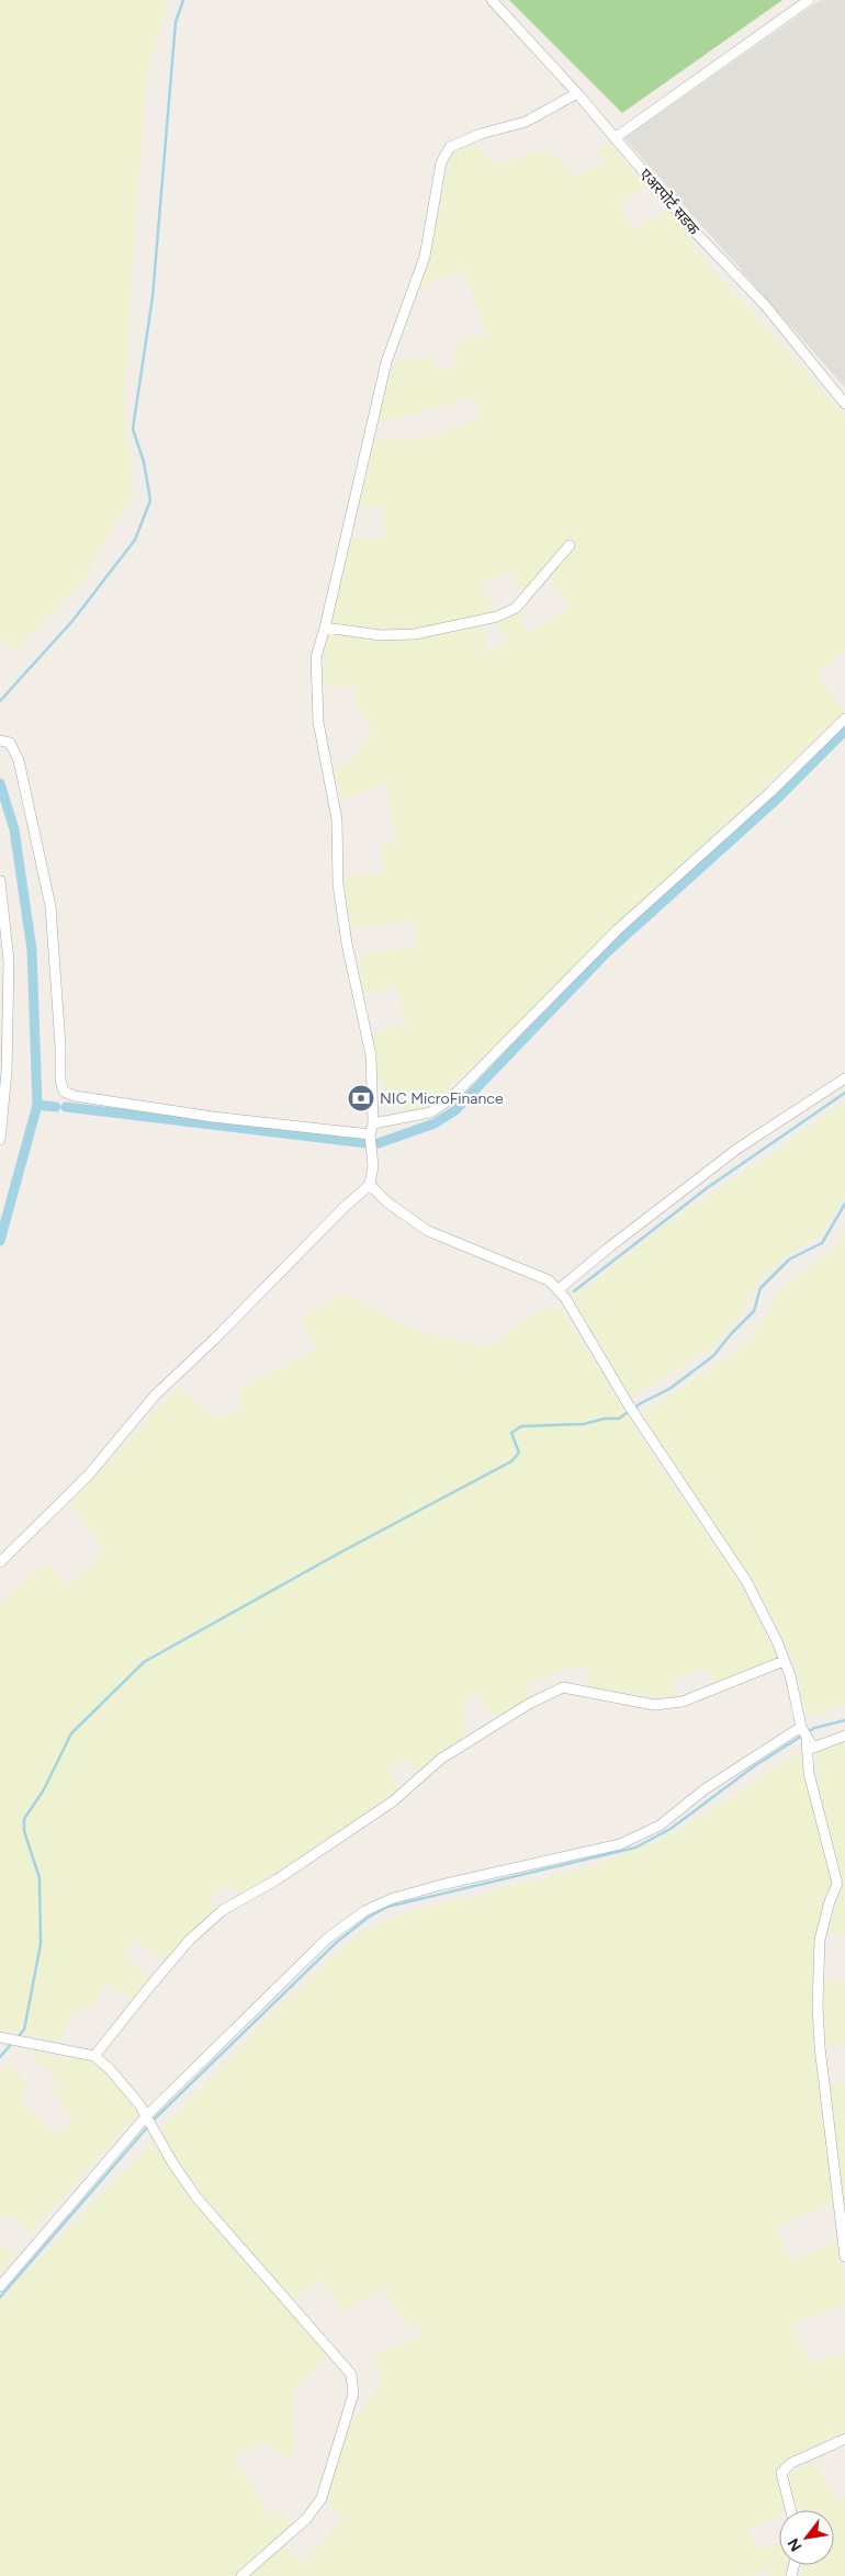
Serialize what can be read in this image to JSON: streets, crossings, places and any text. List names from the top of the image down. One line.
{"streets":{"street":["एअरपोर्ट सडक"]},"places":{"bank":["NIC MicroFinance"]},"north":"bottom left"}
